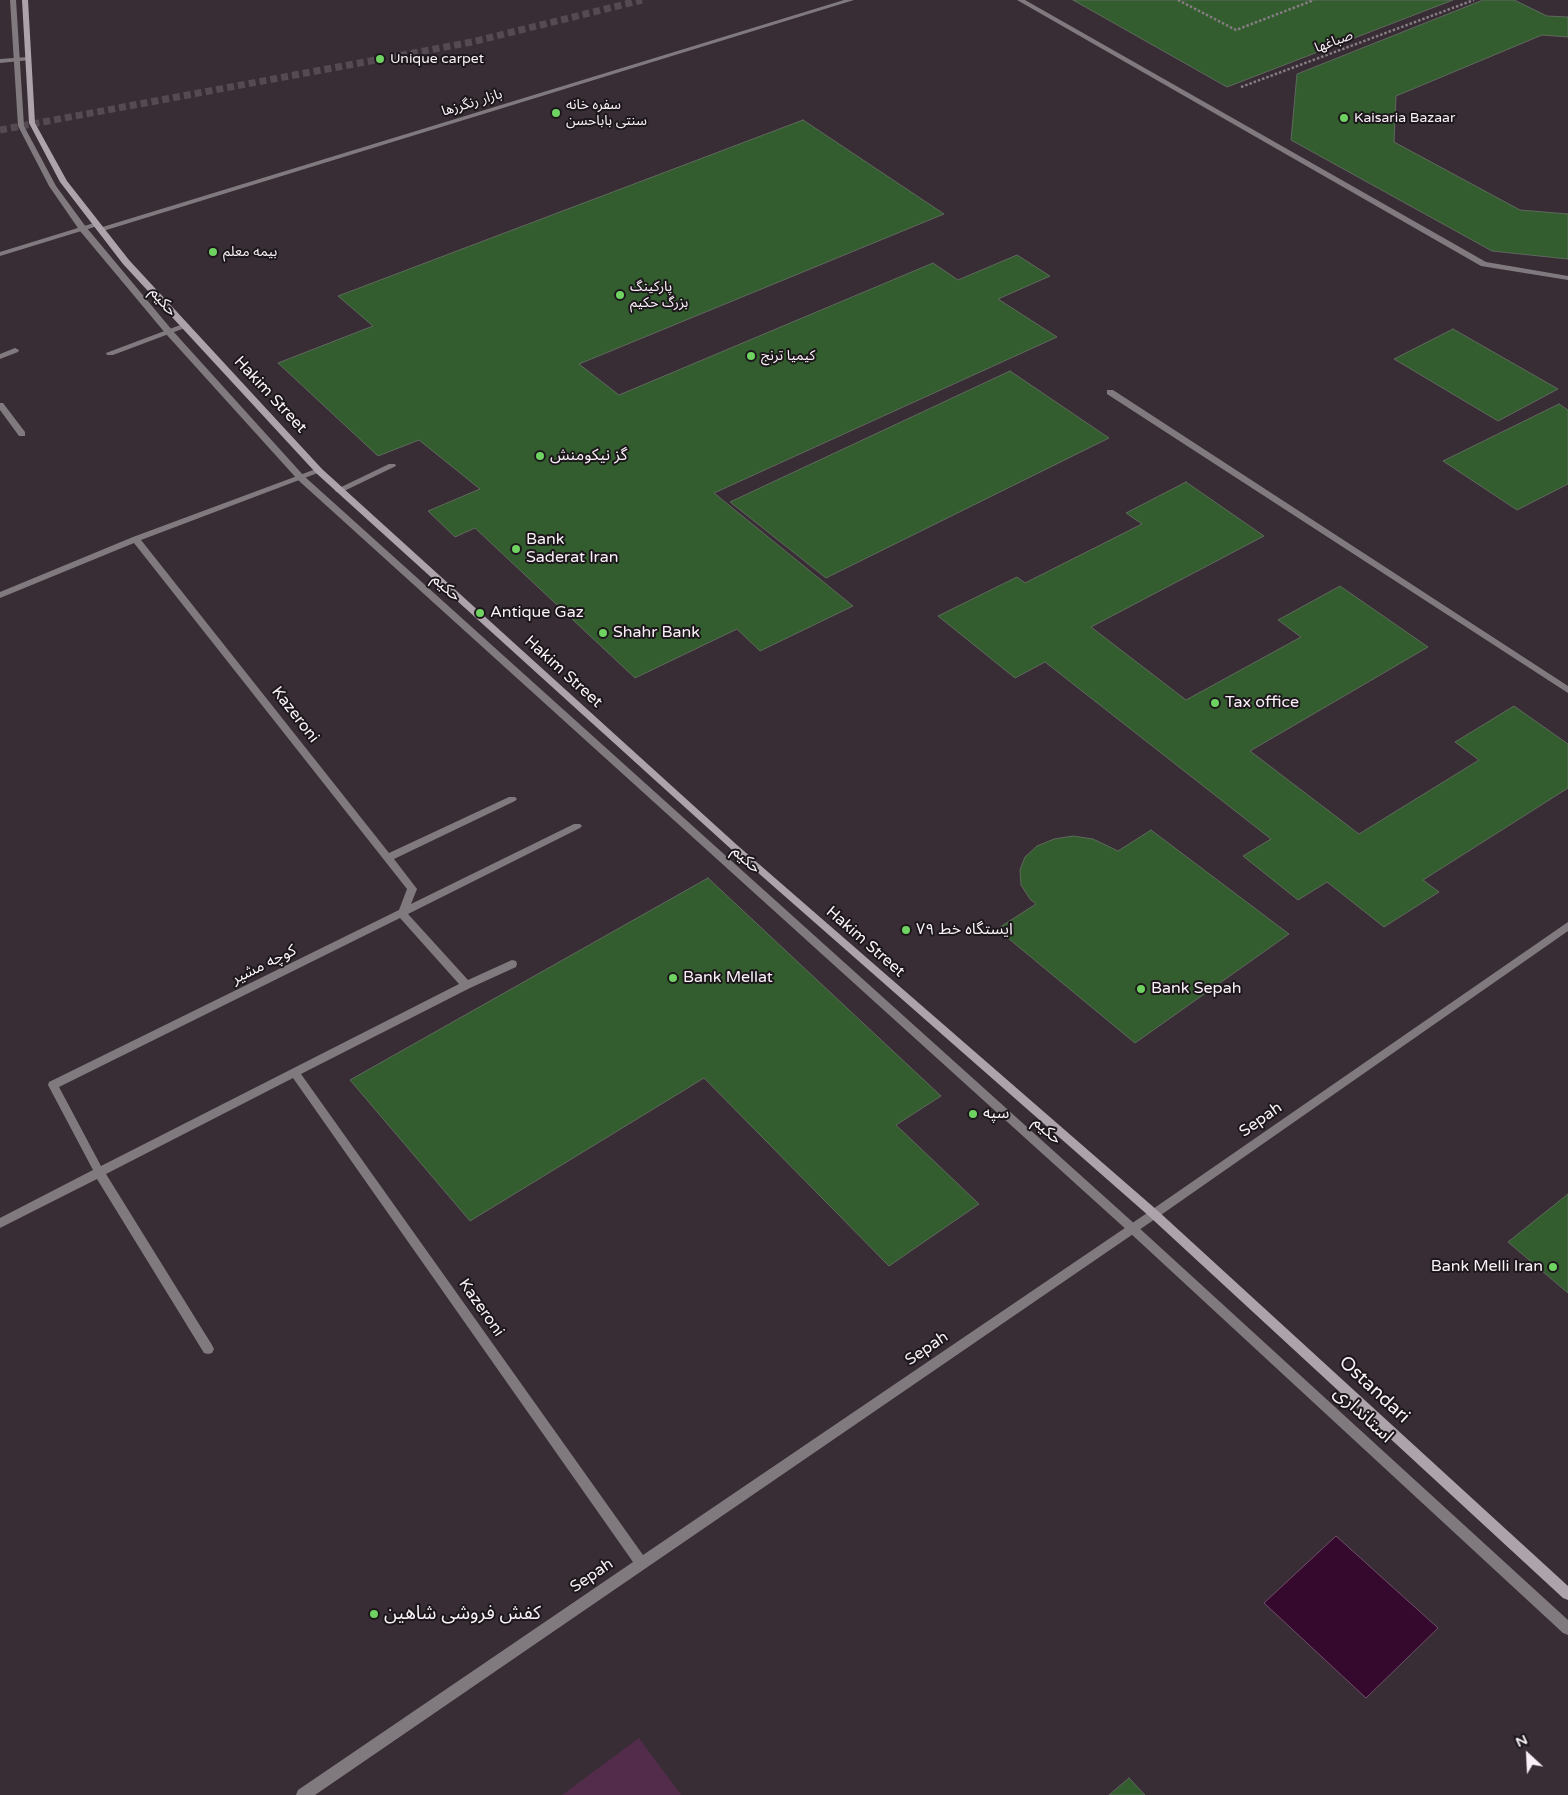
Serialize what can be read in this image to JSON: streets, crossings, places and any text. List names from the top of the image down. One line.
{"streets":{"main road":["Hakim Street","Ostandari"],"street":["بازار رنگرزها","حکیم","Kazeroni","كوچه مشير","Sepah","استانداری"],"path":["صباغها"]},"crossings":[["بازار رنگرزها","حکیم"],["بازار رنگرزها","Hakim Street"],["حکیم","Sepah"],["حکیم","استانداری"],["Hakim Street","Sepah"],["Hakim Street","Ostandari"],["Kazeroni","كوچه مشير"],["Kazeroni","Sepah"],["Sepah","Ostandari"],["Sepah","استانداری"]],"places":["Unique carpet","سفره خانه سنتی باباحسن","Kaisaria Bazaar","بیمه معلم","پارکینگ بزرگ حکیم","کیمیا ترنج","گز نیکومنش","Bank Saderat Iran","Antique Gaz","Shahr Bank","Tax office","ایستگاه خط ۷۹","Bank Mellat","Bank Sepah","سپه","Bank Melli Iran","کفش فروشی شاهین"],"north":"top left"}
